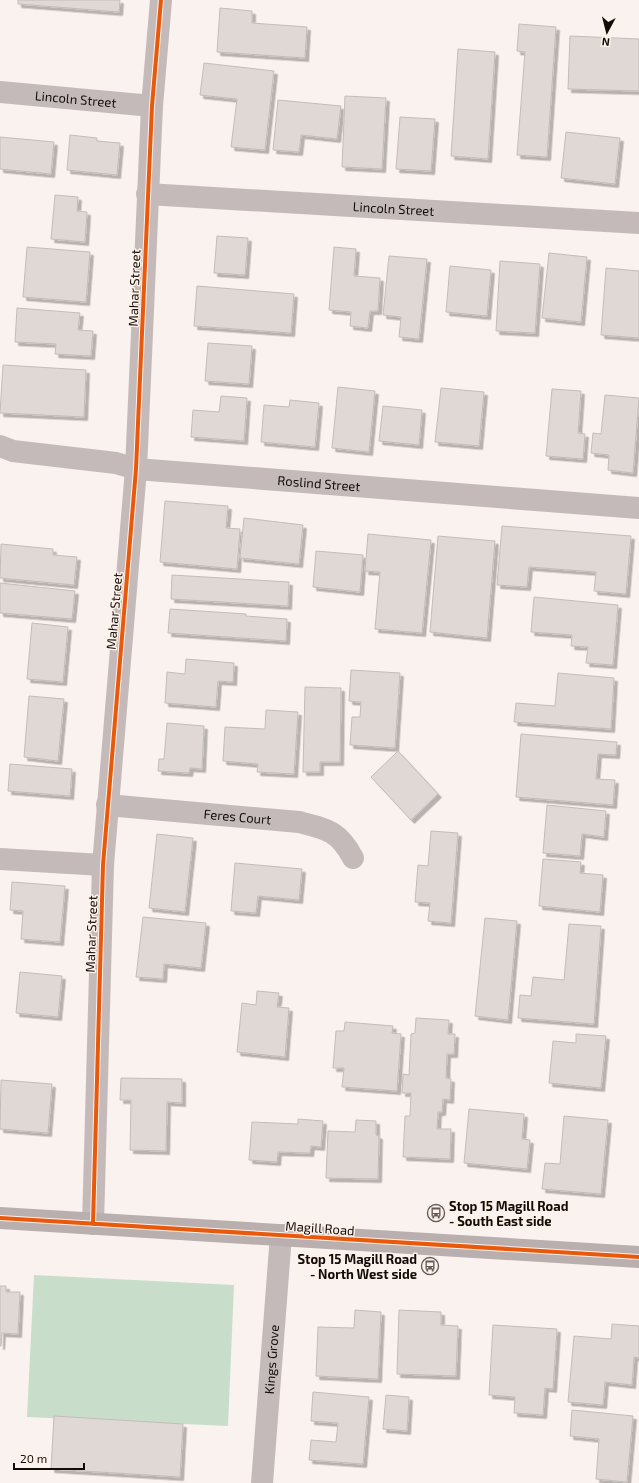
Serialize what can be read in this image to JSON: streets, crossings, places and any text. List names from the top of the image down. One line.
{"streets":{"main road":["Magill Road"],"street":["Lincoln Street","Mahar Street","Roslind Street","Feres Court","Kings Grove"]},"crossings":[["Lincoln Street","Mahar Street"],["Mahar Street","Roslind Street"],["Mahar Street","Feres Court"],["Mahar Street","Magill Road"],["Magill Road","Kings Grove"]],"places":{"bus stop":["Stop 15 Magill Road - South East side","Stop 15 Magill Road - North West side"]},"scale_bar":"20 m","north":"bottom"}
